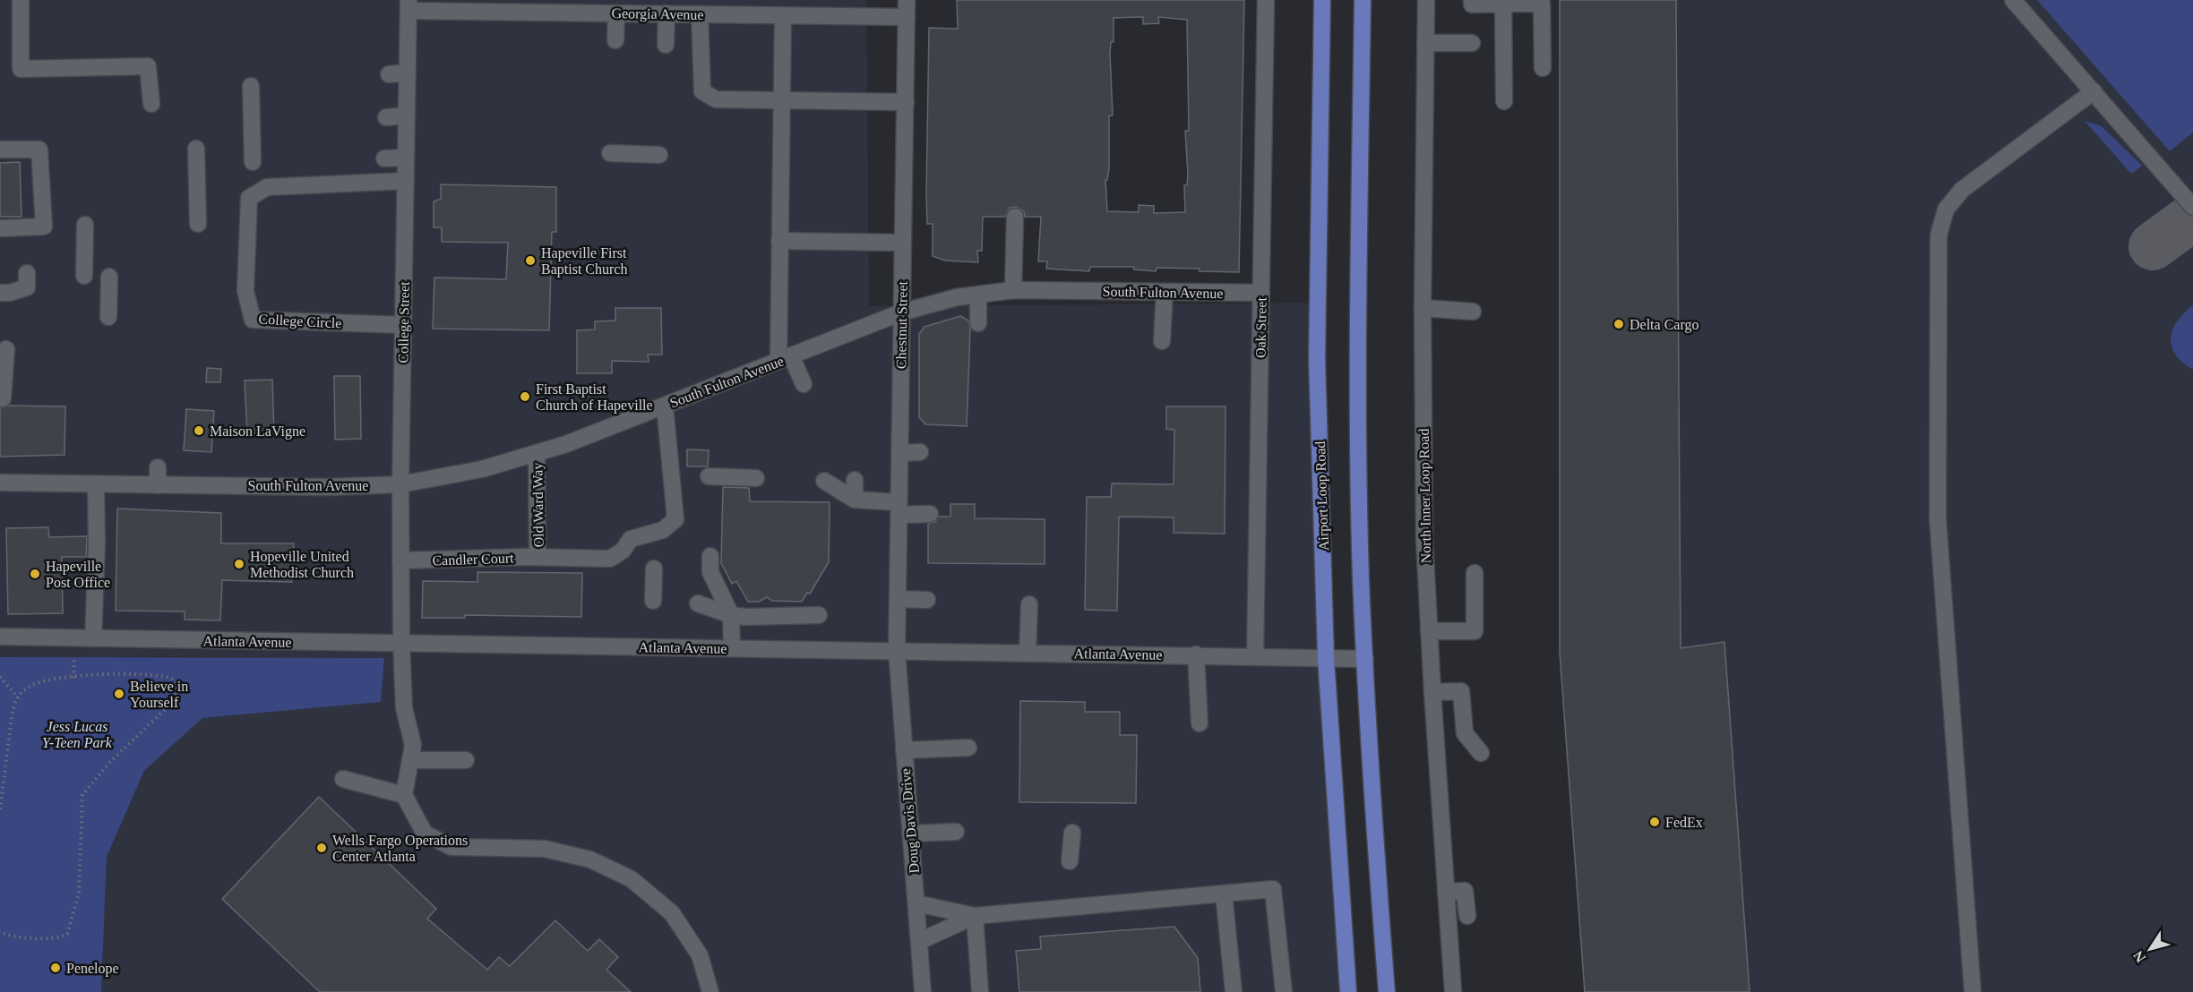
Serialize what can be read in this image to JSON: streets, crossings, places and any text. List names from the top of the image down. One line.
{"streets":{"main road":["Airport Loop Road"],"street":["Georgia Avenue","South Fulton Avenue","College Circle","College Street","Chestnut Street","Oak Street","North Inner Loop Road","Old Ward Way","Candler Court","Atlanta Avenue","Doug Davis Drive"]},"crossings":[["Georgia Avenue","College Street"],["Georgia Avenue","Chestnut Street"],["South Fulton Avenue","College Street"],["South Fulton Avenue","Chestnut Street"],["South Fulton Avenue","Oak Street"],["South Fulton Avenue","Old Ward Way"],["South Fulton Avenue","Candler Court"],["College Circle","College Street"],["College Street","Candler Court"],["College Street","Atlanta Avenue"],["Chestnut Street","Atlanta Avenue"],["Chestnut Street","Doug Davis Drive"],["Oak Street","Atlanta Avenue"],["Airport Loop Road","Atlanta Avenue"],["Old Ward Way","Candler Court"],["Atlanta Avenue","Doug Davis Drive"]],"parks":["Jess Lucas Y-Teen Park"],"places":["Hapeville First Baptist Church","Delta Cargo","First Baptist Church of Hapeville","Maison LaVigne","Hopeville United Methodist Church","Hapeville Post Office","Believe in Yourself","FedEx","Wells Fargo Operations Center Atlanta","Penelope"],"north":"bottom left"}
